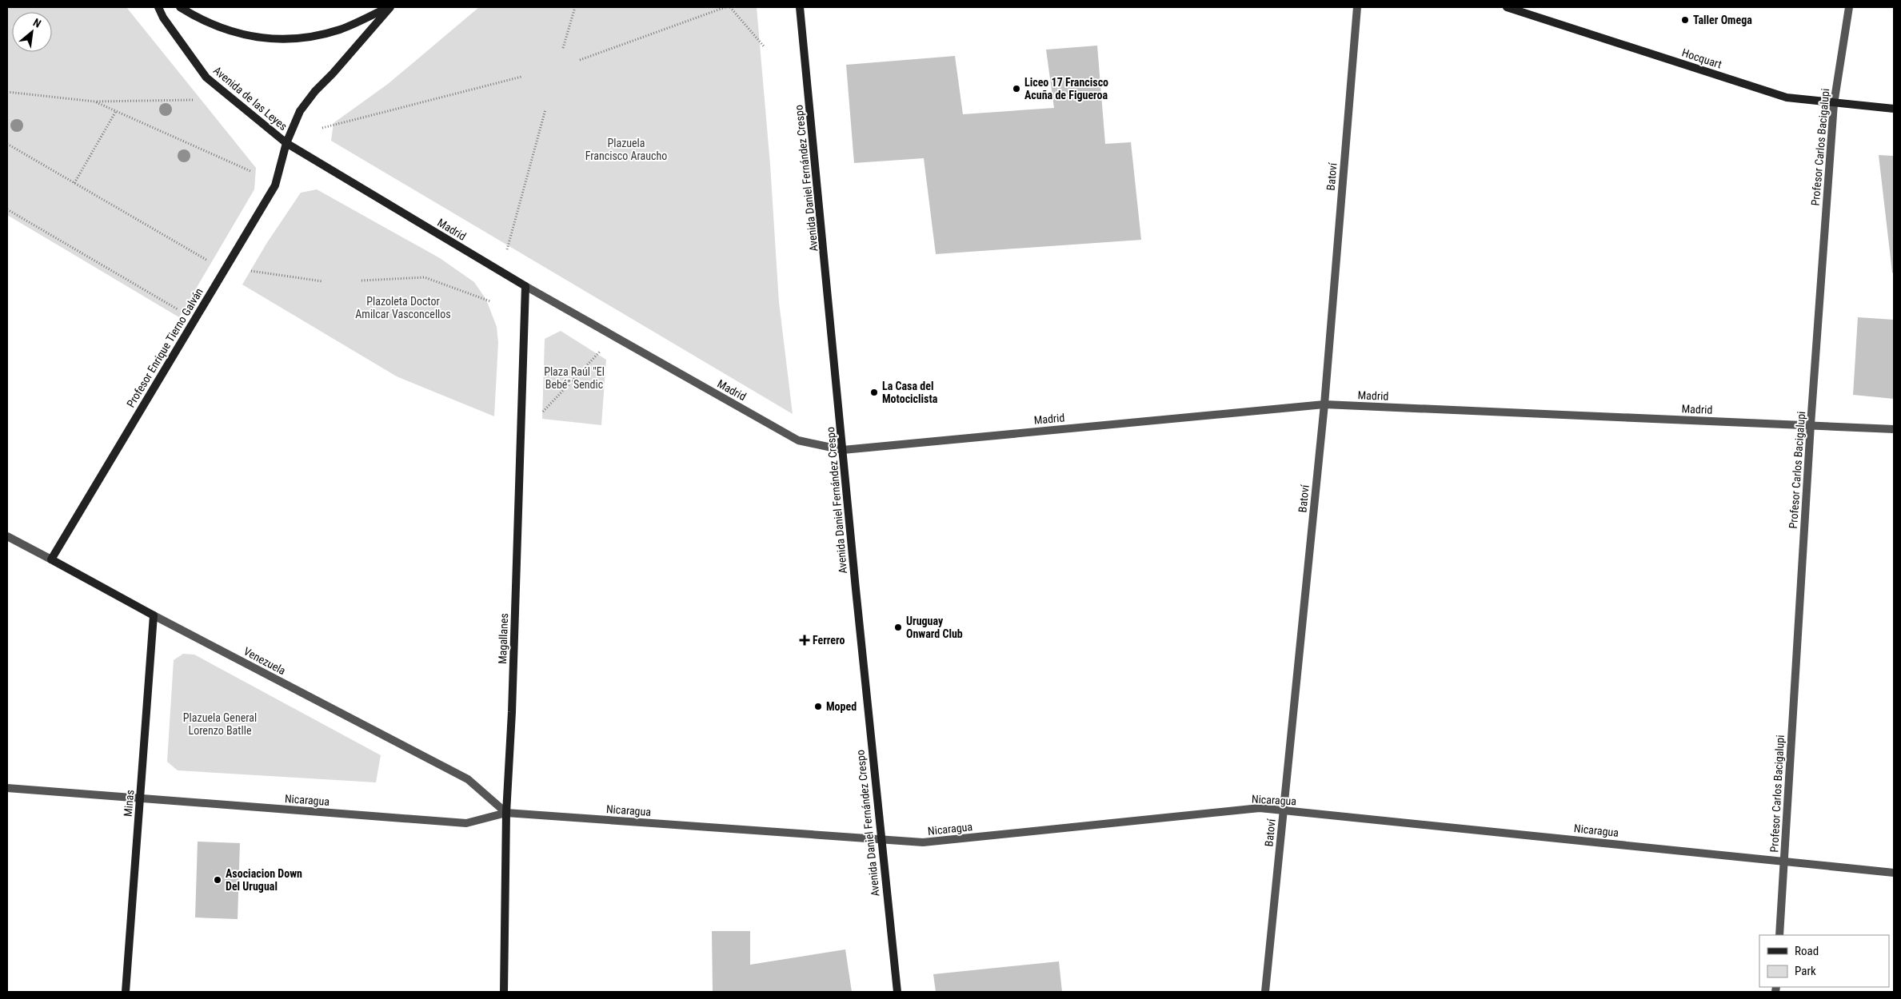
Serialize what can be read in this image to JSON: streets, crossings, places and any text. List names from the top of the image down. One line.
{"streets":{"street":["Hocquart","Avenida de las Leyes","Profesor Carlos Bacigalupi","Batoví","Avenida Daniel Fernández Crespo","Madrid","Profesor Enrique Tierno Galván","Magallanes","Venezuela","Nicaragua","Minas"]},"crossings":[["Hocquart","Profesor Carlos Bacigalupi"],["Avenida de las Leyes","Madrid"],["Avenida de las Leyes","Profesor Enrique Tierno Galván"],["Profesor Carlos Bacigalupi","Madrid"],["Profesor Carlos Bacigalupi","Nicaragua"],["Batoví","Madrid"],["Batoví","Nicaragua"],["Avenida Daniel Fernández Crespo","Madrid"],["Avenida Daniel Fernández Crespo","Nicaragua"],["Madrid","Profesor Enrique Tierno Galván"],["Madrid","Magallanes"],["Profesor Enrique Tierno Galván","Venezuela"],["Magallanes","Venezuela"],["Magallanes","Nicaragua"],["Venezuela","Nicaragua"],["Venezuela","Minas"],["Nicaragua","Minas"]],"parks":["Plazuela Francisco Araucho","Plazoleta Doctor Amilcar Vasconcellos","Plaza Raúl \"El Bebé\" Sendic","Plazuela General Lorenzo Batlle"],"places":{"other":["Taller Omega","Liceo 17 Francisco Acuña de Figueroa","La Casa del Motociclista","Uruguay Onward Club","Moped","Asociacion Down Del Urugual"],"health":["Ferrero"]},"legend":["Road","Park"],"north":"top right"}
